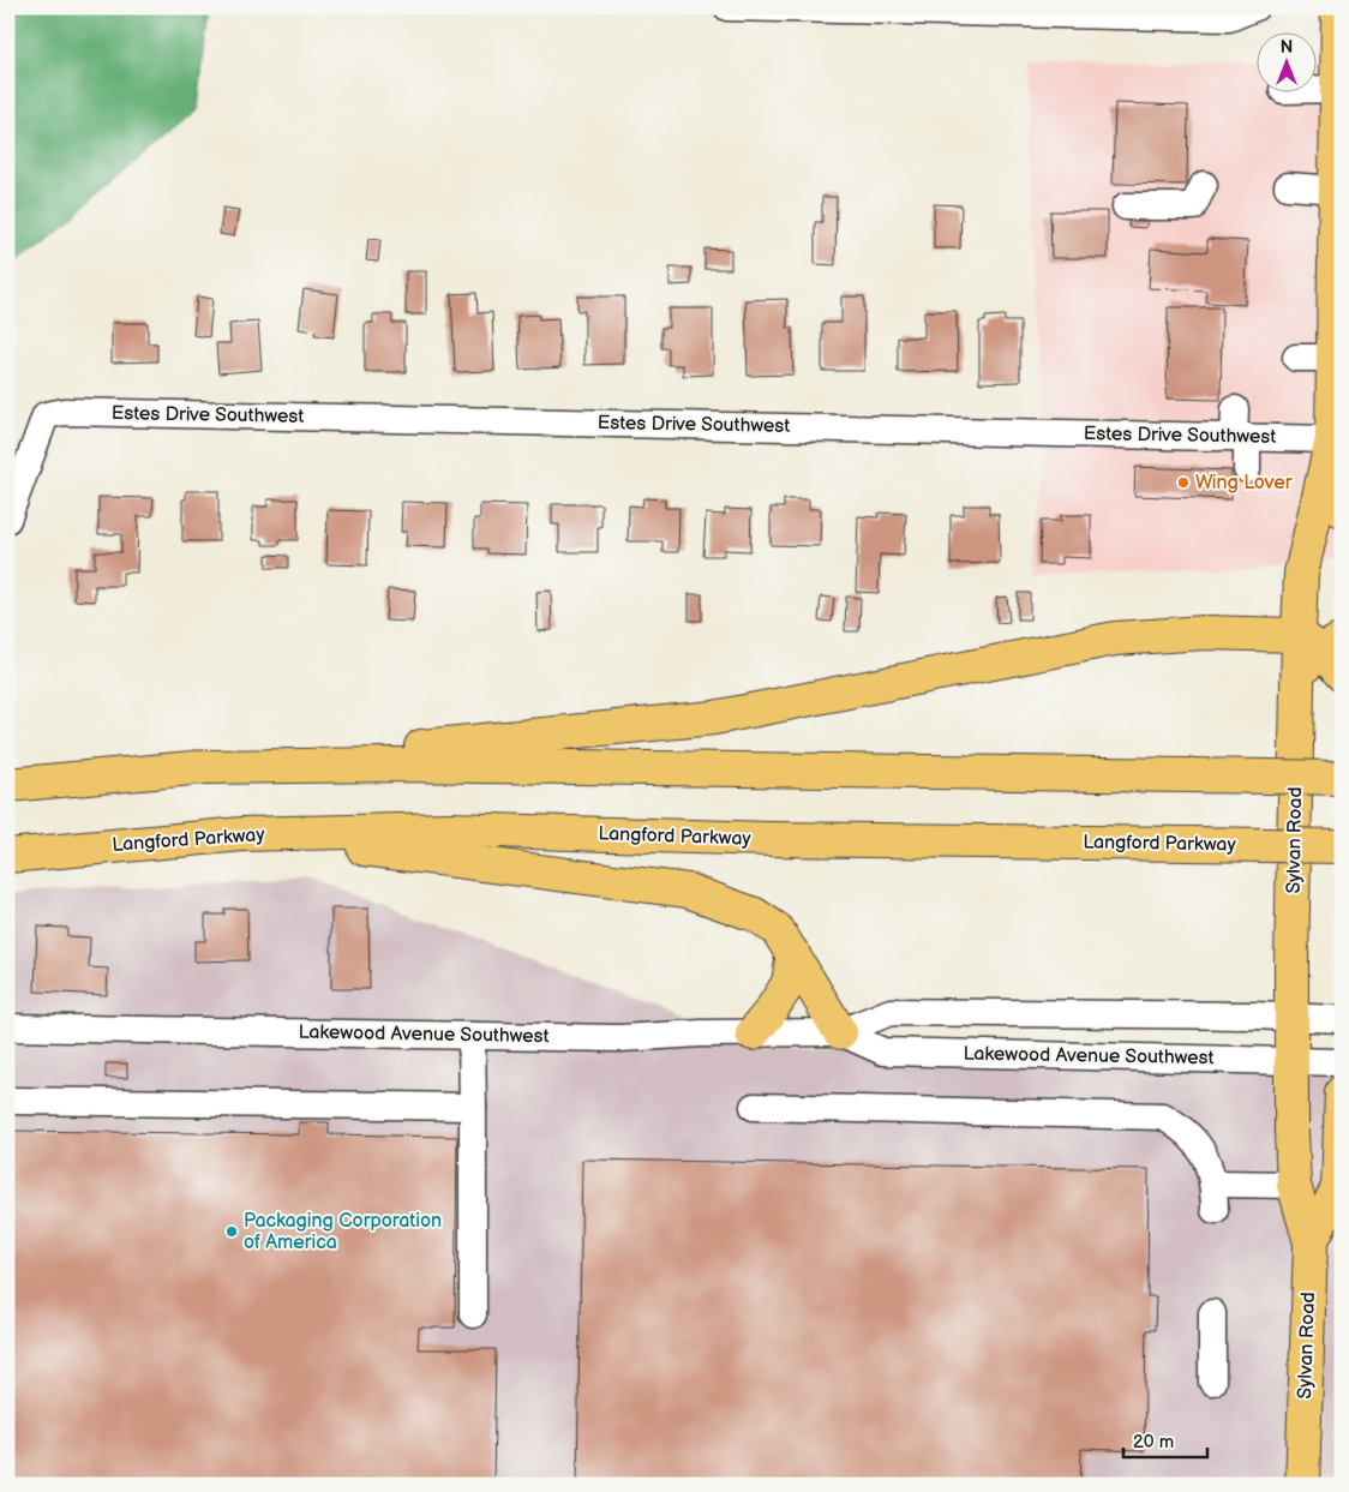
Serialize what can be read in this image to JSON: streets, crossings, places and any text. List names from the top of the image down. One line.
{"streets":{"main road":["Langford Parkway","Sylvan Road"],"street":["Estes Drive Southwest","Lakewood Avenue Southwest"]},"crossings":[["Estes Drive Southwest","Sylvan Road"],["Sylvan Road","Lakewood Avenue Southwest"]],"places":["Wing Lover","Packaging Corporation of America"],"scale_bar":"20 m","north":"top"}
